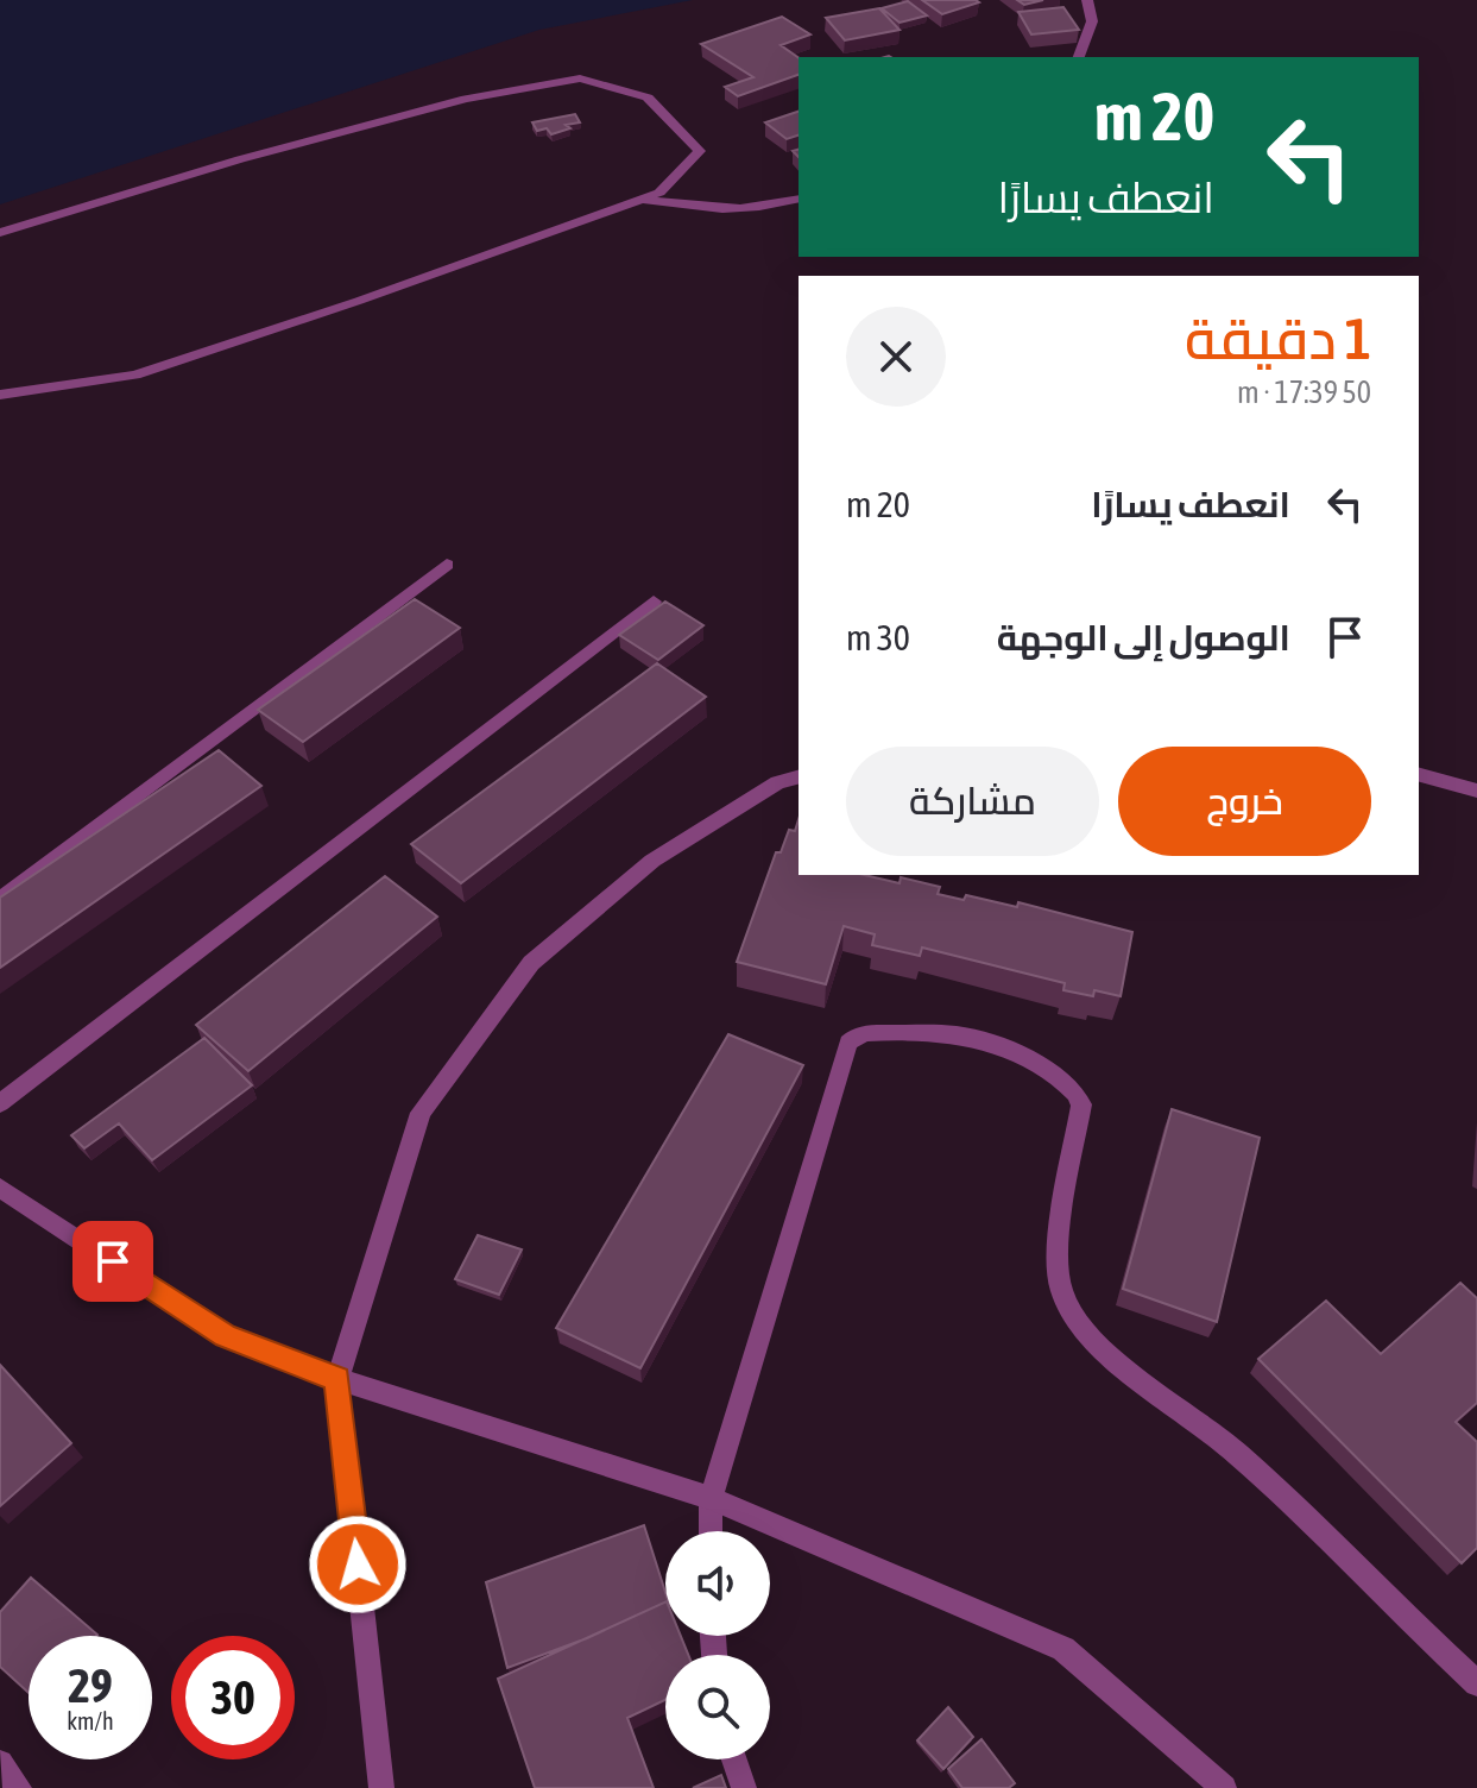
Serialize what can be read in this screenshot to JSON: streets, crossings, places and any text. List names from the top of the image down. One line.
{"page":{"turn":["20 m","انعطف يسارًا"],"heading":["1 دقيقة","50 m · 17:39"],"list":[{"name":"انعطف يسارًا","value":"20 m"},{"name":"الوصول إلى الوجهة","value":"30 m"}],"buttons":["خروج","مشاركة"],"speed":"29 km/h","limit":"30"}}
